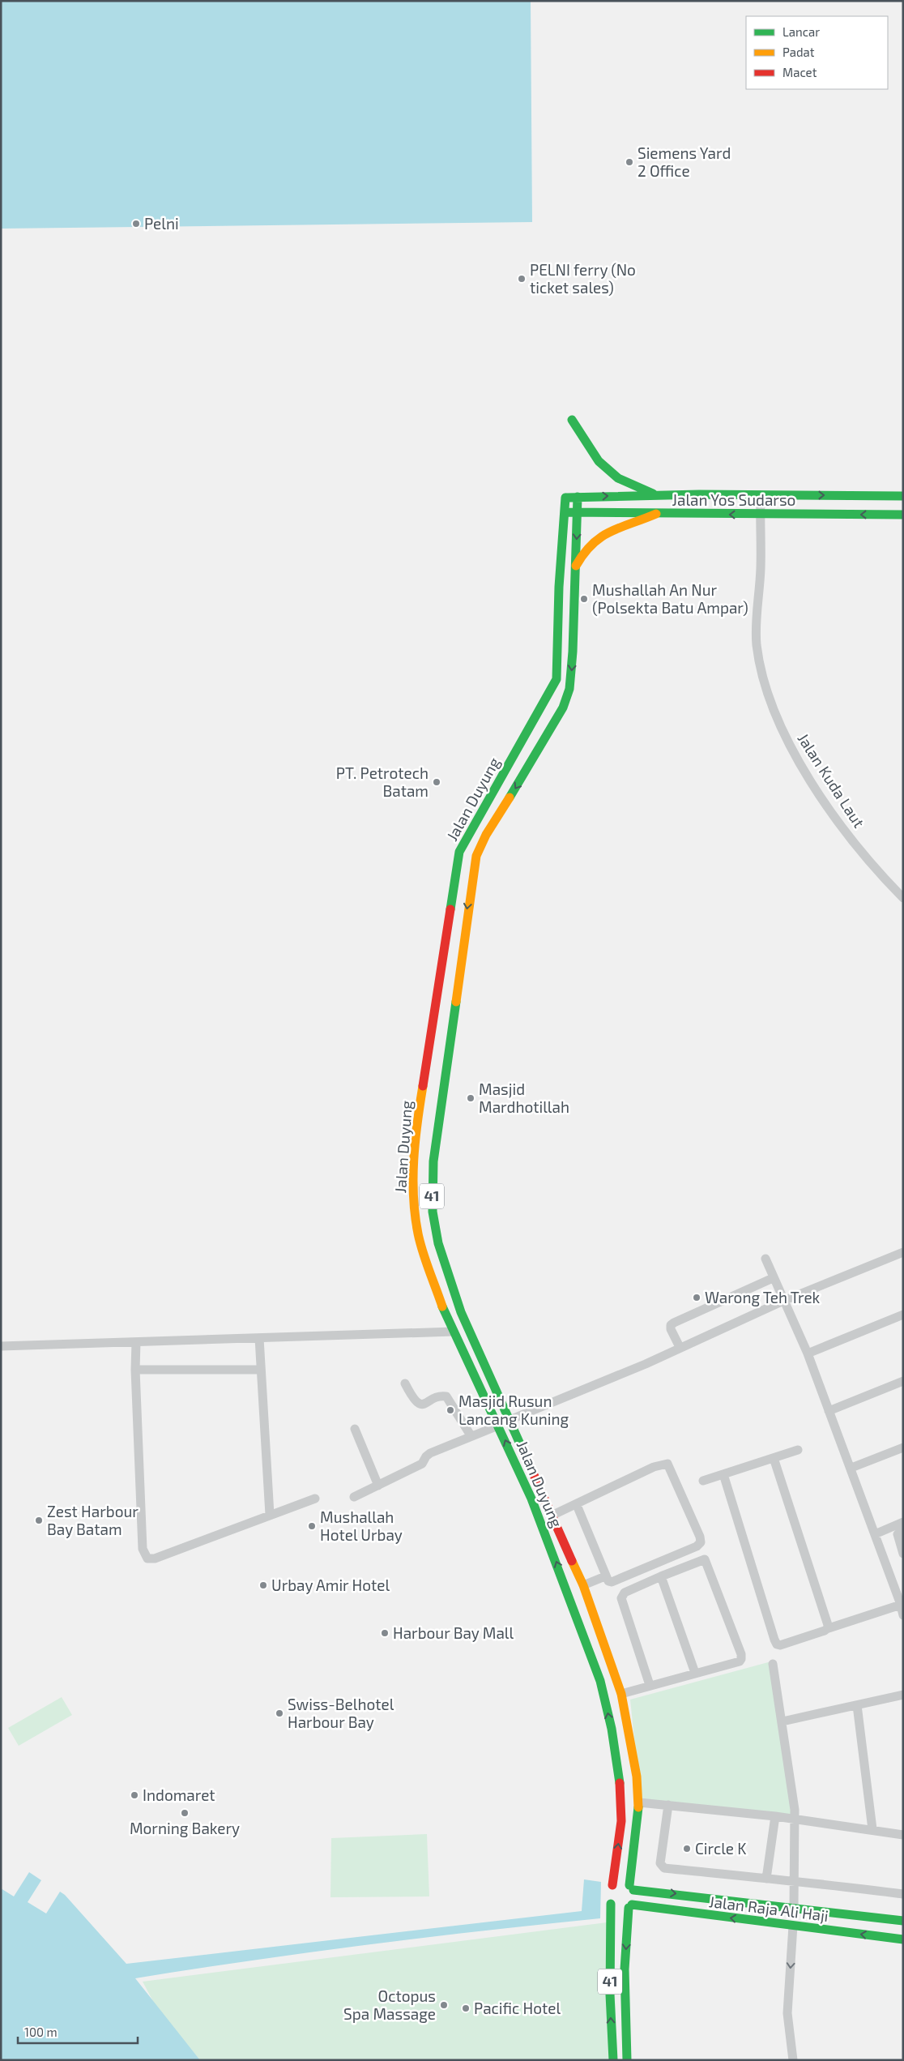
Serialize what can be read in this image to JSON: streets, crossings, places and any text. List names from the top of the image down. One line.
{"streets":{"main road":["Jalan Yos Sudarso","Jalan Duyung","41","Jalan Raja Ali Haji"],"street":["Jalan Kuda Laut"]},"crossings":[["Jalan Yos Sudarso","Jalan Kuda Laut"],["Jalan Yos Sudarso","Jalan Duyung"],["Jalan Duyung","41"],["Jalan Duyung","Jalan Raja Ali Haji"],["41","Jalan Raja Ali Haji"]],"places":["Siemens Yard 2 Office","Pelni","PELNI ferry (No ticket sales)","Mushallah An Nur (Polsekta Batu Ampar)","PT. Petrotech Batam","Masjid Mardhotillah","Warong Teh Trek","Masjid Rusun Lancang Kuning","Zest Harbour Bay Batam","Mushallah Hotel Urbay","Urbay Amir Hotel","Harbour Bay Mall","Swiss-Belhotel Harbour Bay","Indomaret","Morning Bakery","Circle K","Octopus Spa Massage","Pacific Hotel"],"legend":["Lancar","Padat","Macet"],"scale_bar":"100 m"}
